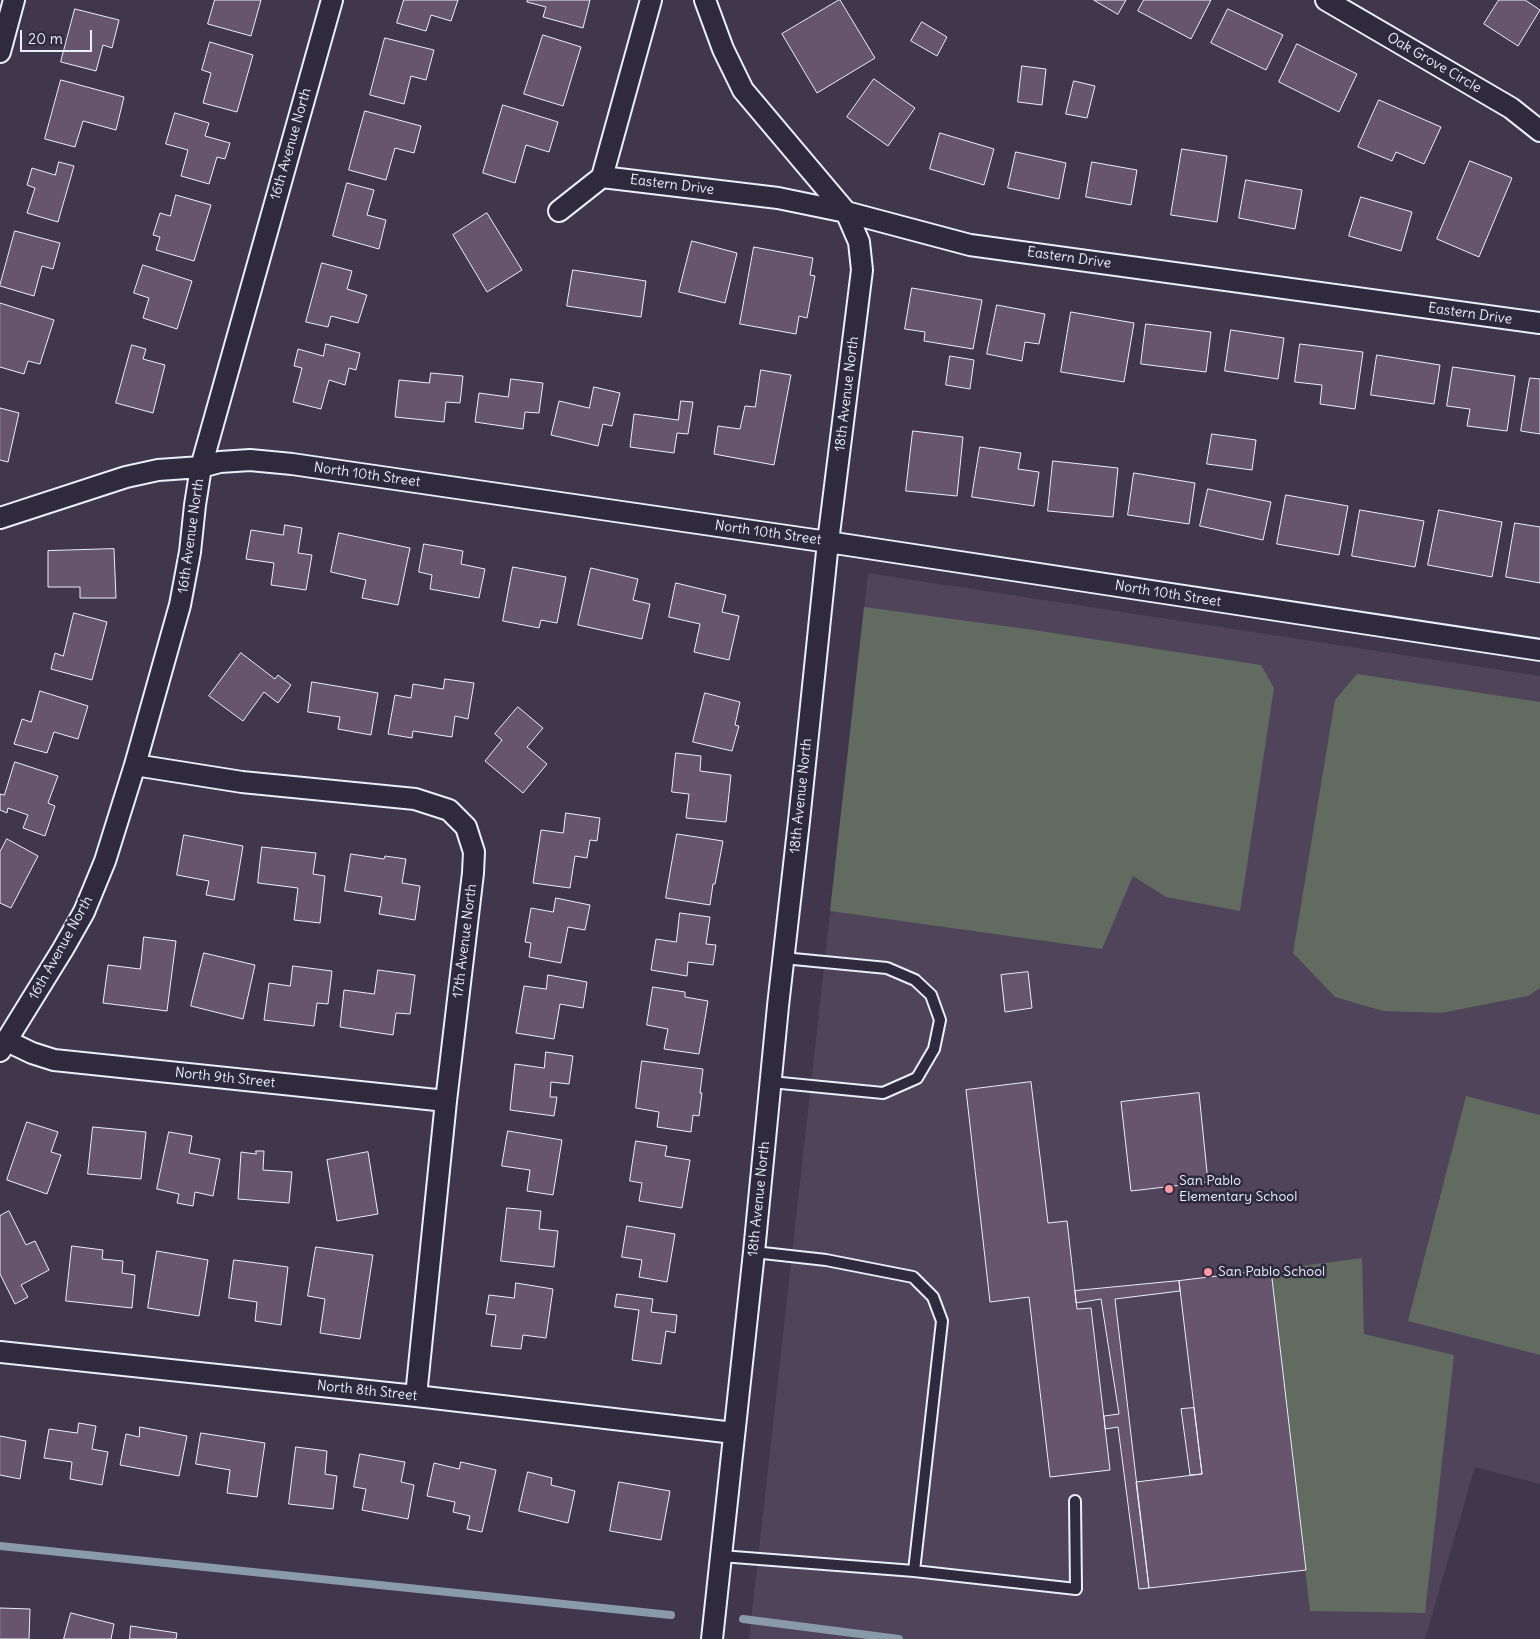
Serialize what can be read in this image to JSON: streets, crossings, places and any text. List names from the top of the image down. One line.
{"streets":{"street":["Oak Grove Circle","16th Avenue North","Eastern Drive","18th Avenue North","North 10th Street","17th Avenue North","North 9th Street","North 8th Street"]},"crossings":[["16th Avenue North","North 10th Street"],["16th Avenue North","17th Avenue North"],["16th Avenue North","North 9th Street"],["Eastern Drive","18th Avenue North"],["18th Avenue North","North 10th Street"],["18th Avenue North","North 8th Street"],["17th Avenue North","North 9th Street"],["17th Avenue North","North 8th Street"]],"places":["San Pablo Elementary School","San Pablo School"],"scale_bar":"20 m"}
